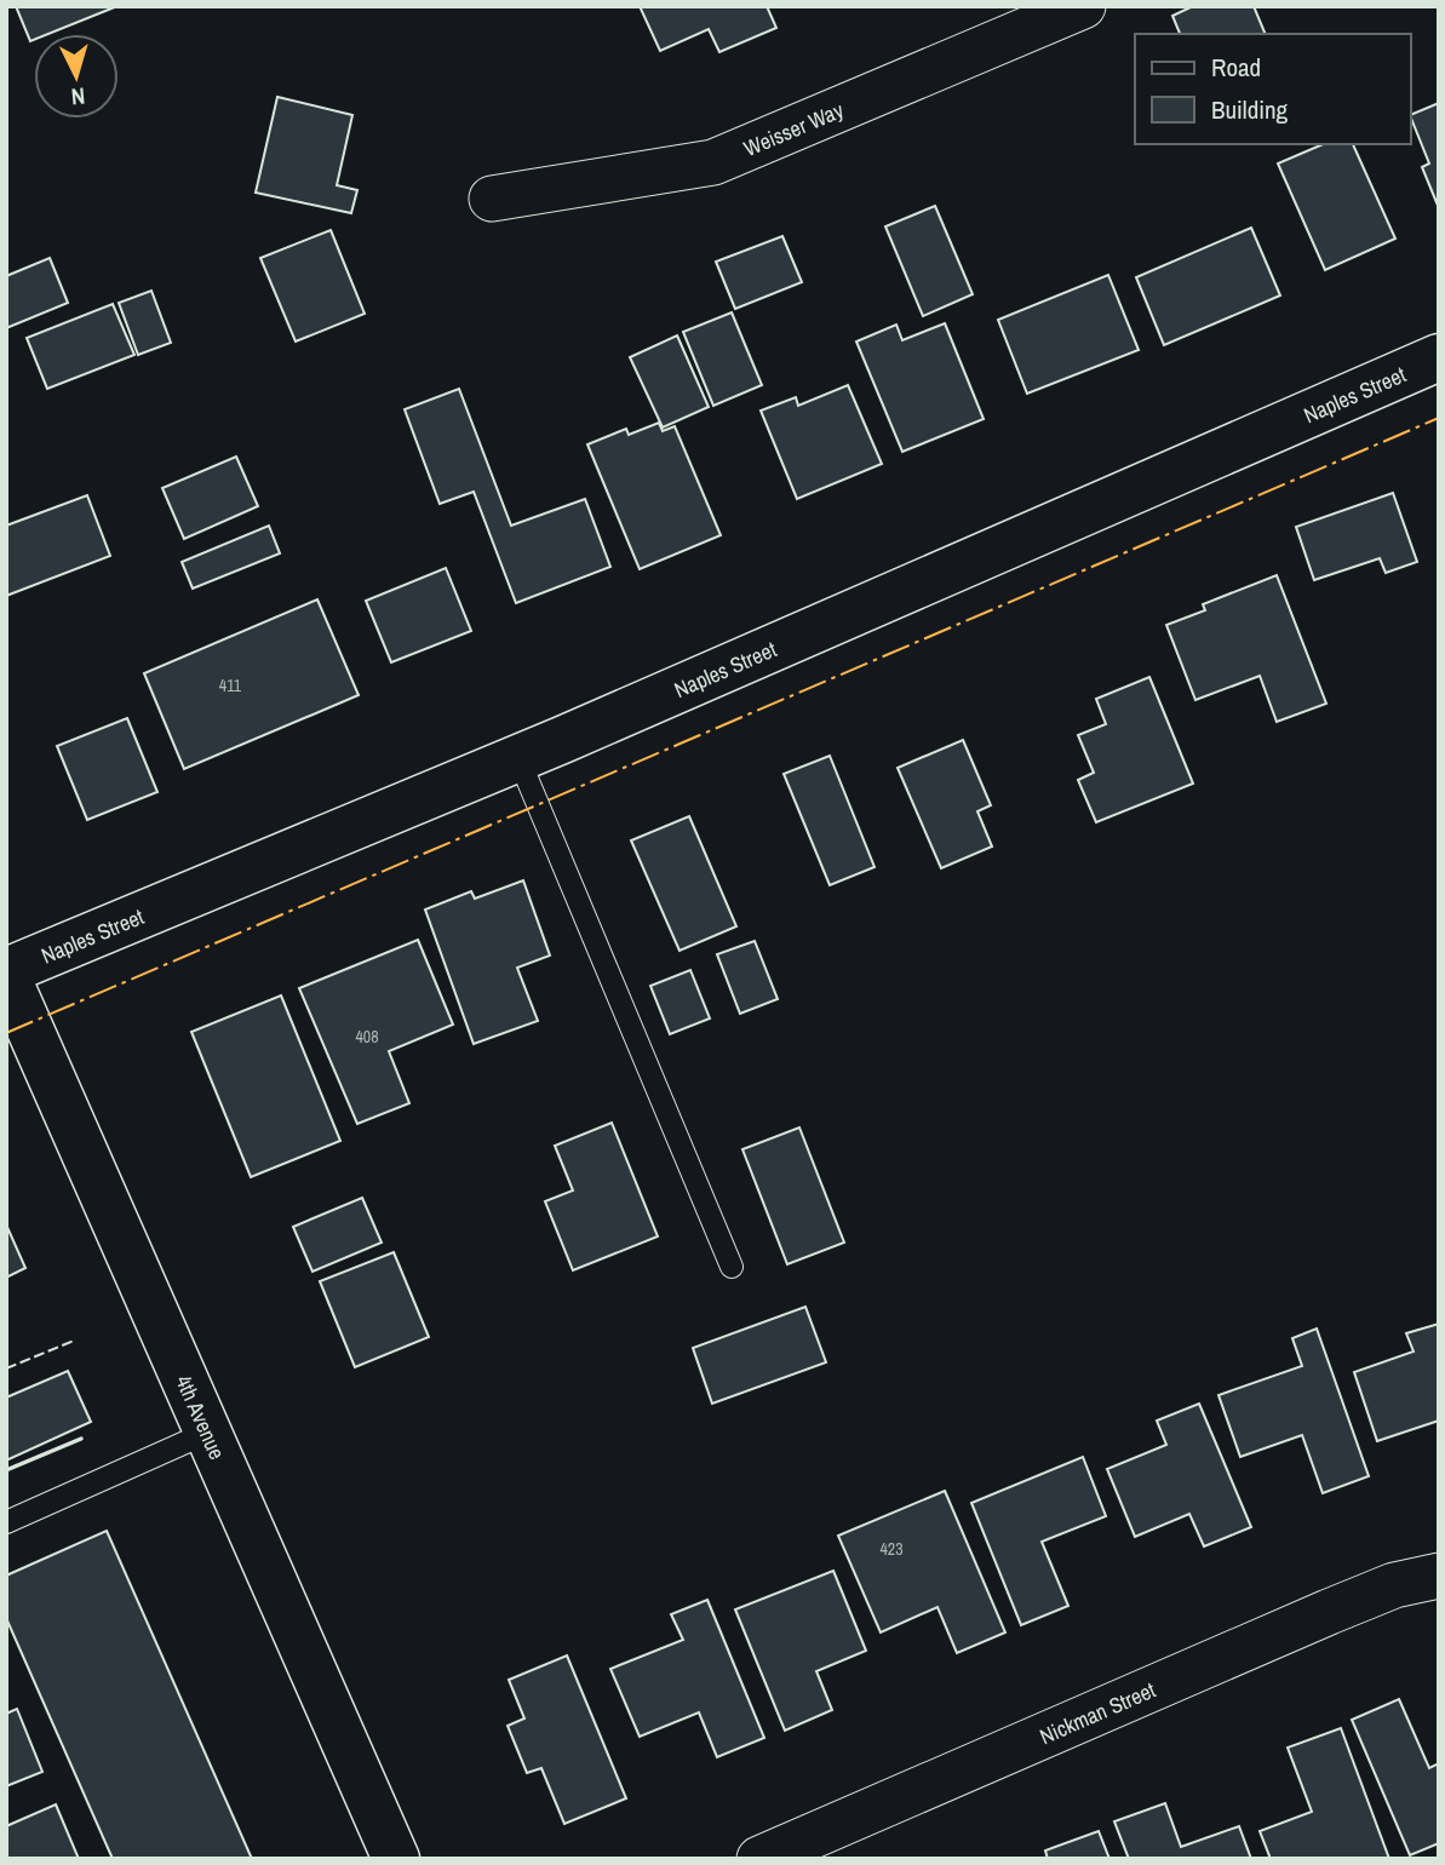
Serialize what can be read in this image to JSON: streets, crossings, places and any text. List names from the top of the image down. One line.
{"streets":{"street":["Weisser Way","Naples Street","4th Avenue","Nickman Street"]},"crossings":[["Naples Street","4th Avenue"]],"house_numbers":["411","408","423"],"legend":["Road","Building"],"north":"bottom"}
